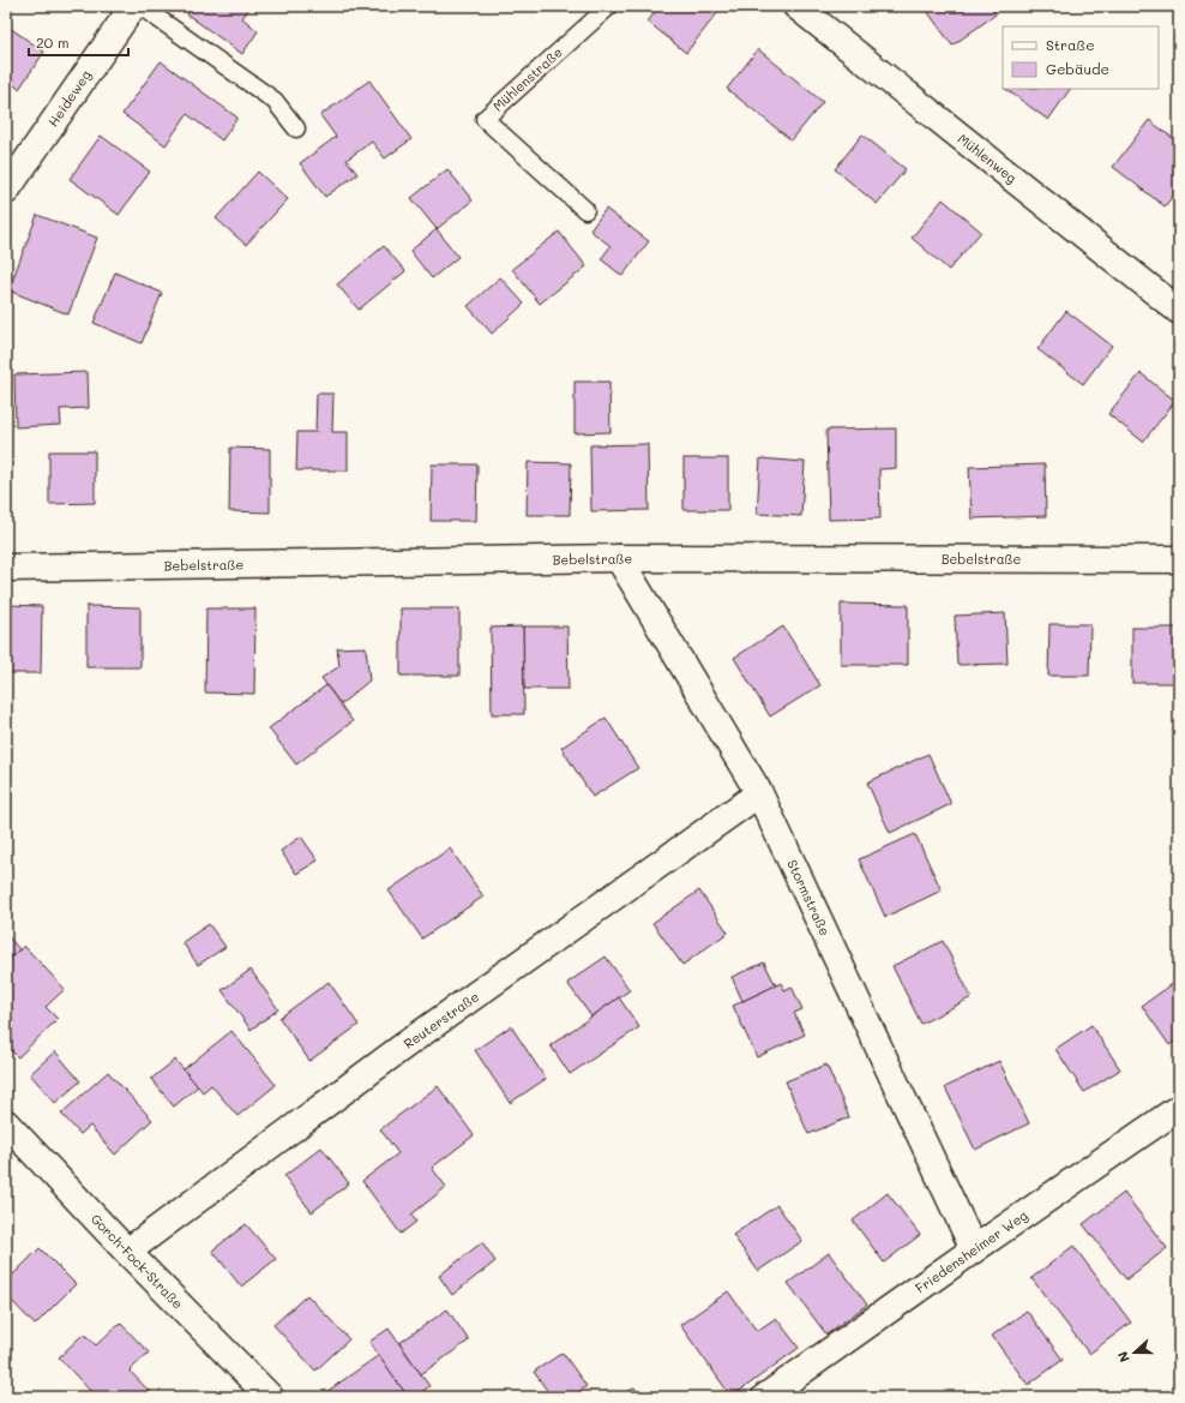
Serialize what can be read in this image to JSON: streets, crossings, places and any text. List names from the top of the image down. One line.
{"streets":{"street":["Heideweg","Mühlenweg","Bebelstraße","Stormstraße","Reuterstraße","Friedensheimer Weg","Gorch-Fock-Straße"],"lane":["Mühlenstraße"]},"crossings":[["Bebelstraße","Stormstraße"],["Stormstraße","Reuterstraße"],["Stormstraße","Friedensheimer Weg"],["Reuterstraße","Gorch-Fock-Straße"]],"legend":["Straße","Gebäude"],"scale_bar":"20 m","north":"left"}
